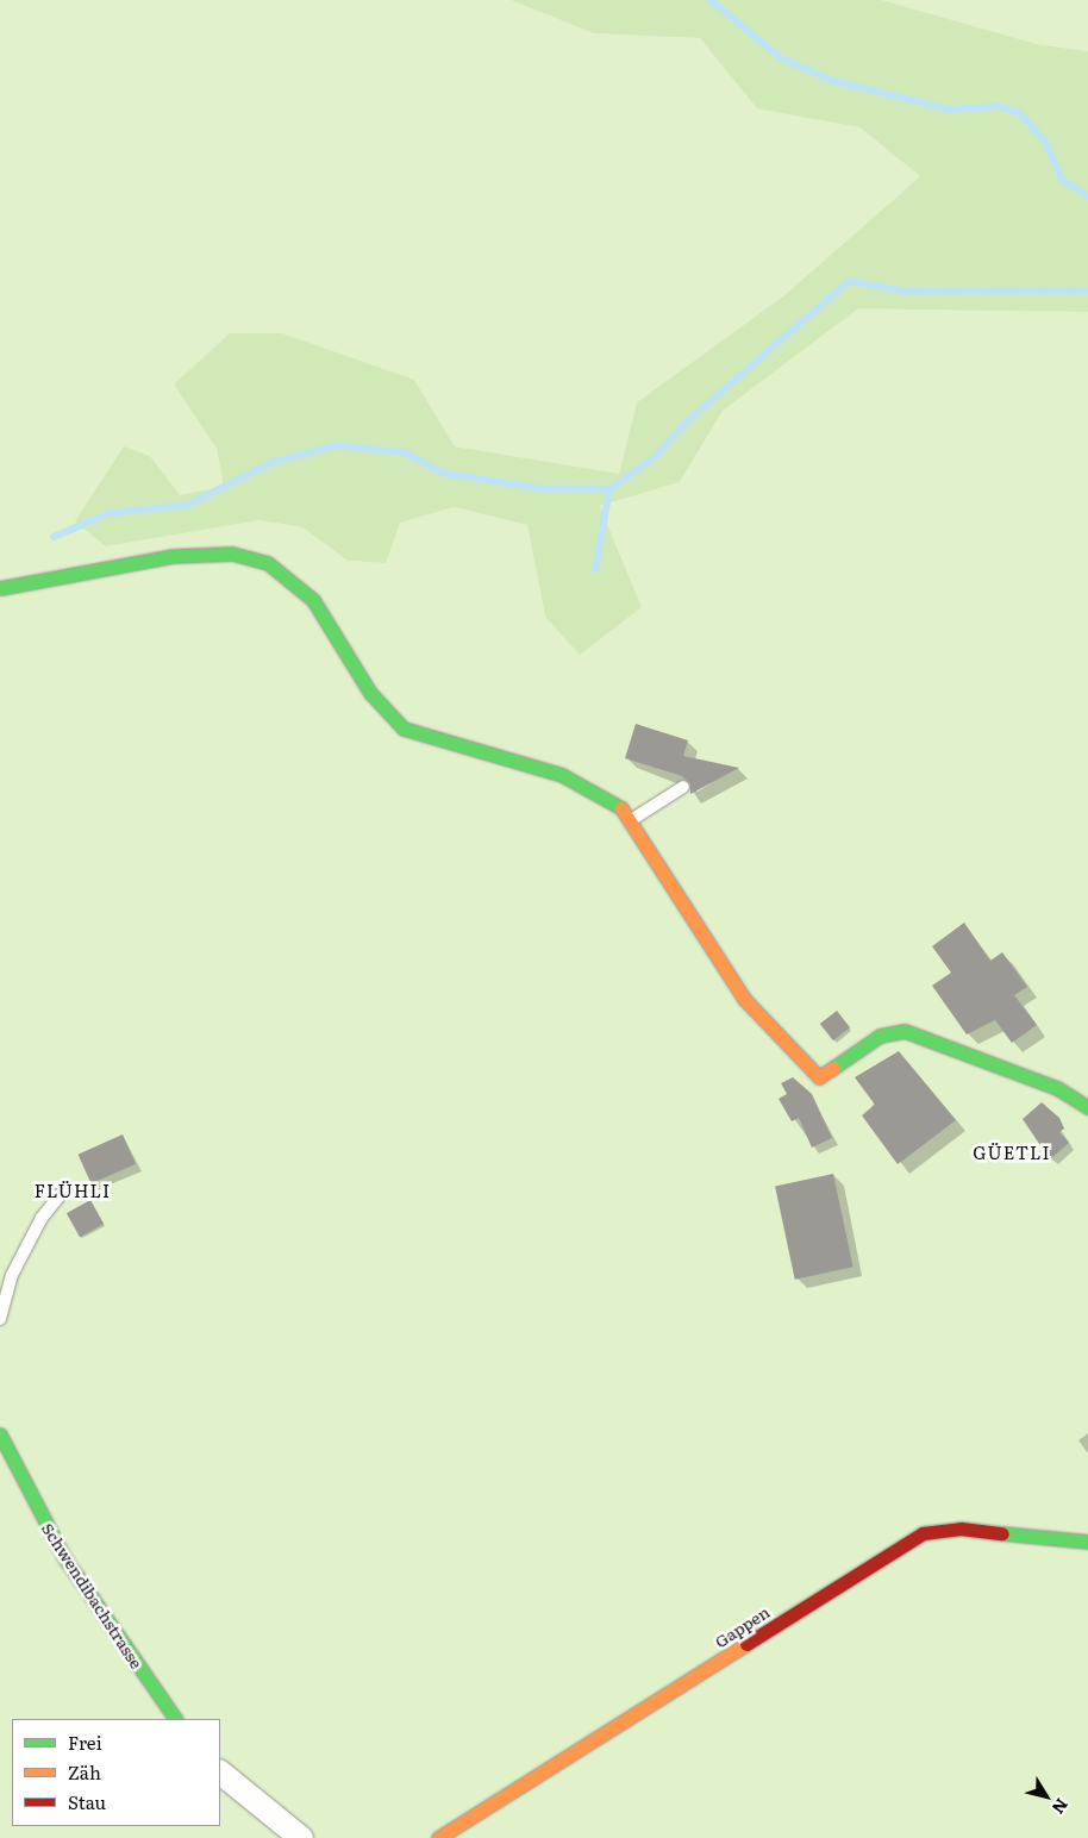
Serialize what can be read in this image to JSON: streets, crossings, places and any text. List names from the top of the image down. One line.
{"streets":{"street":["Schwendibachstrasse","Gappen"]},"districts":["GÜETLI","FLÜHLI"],"legend":["Frei","Zäh","Stau"],"north":"bottom right"}
